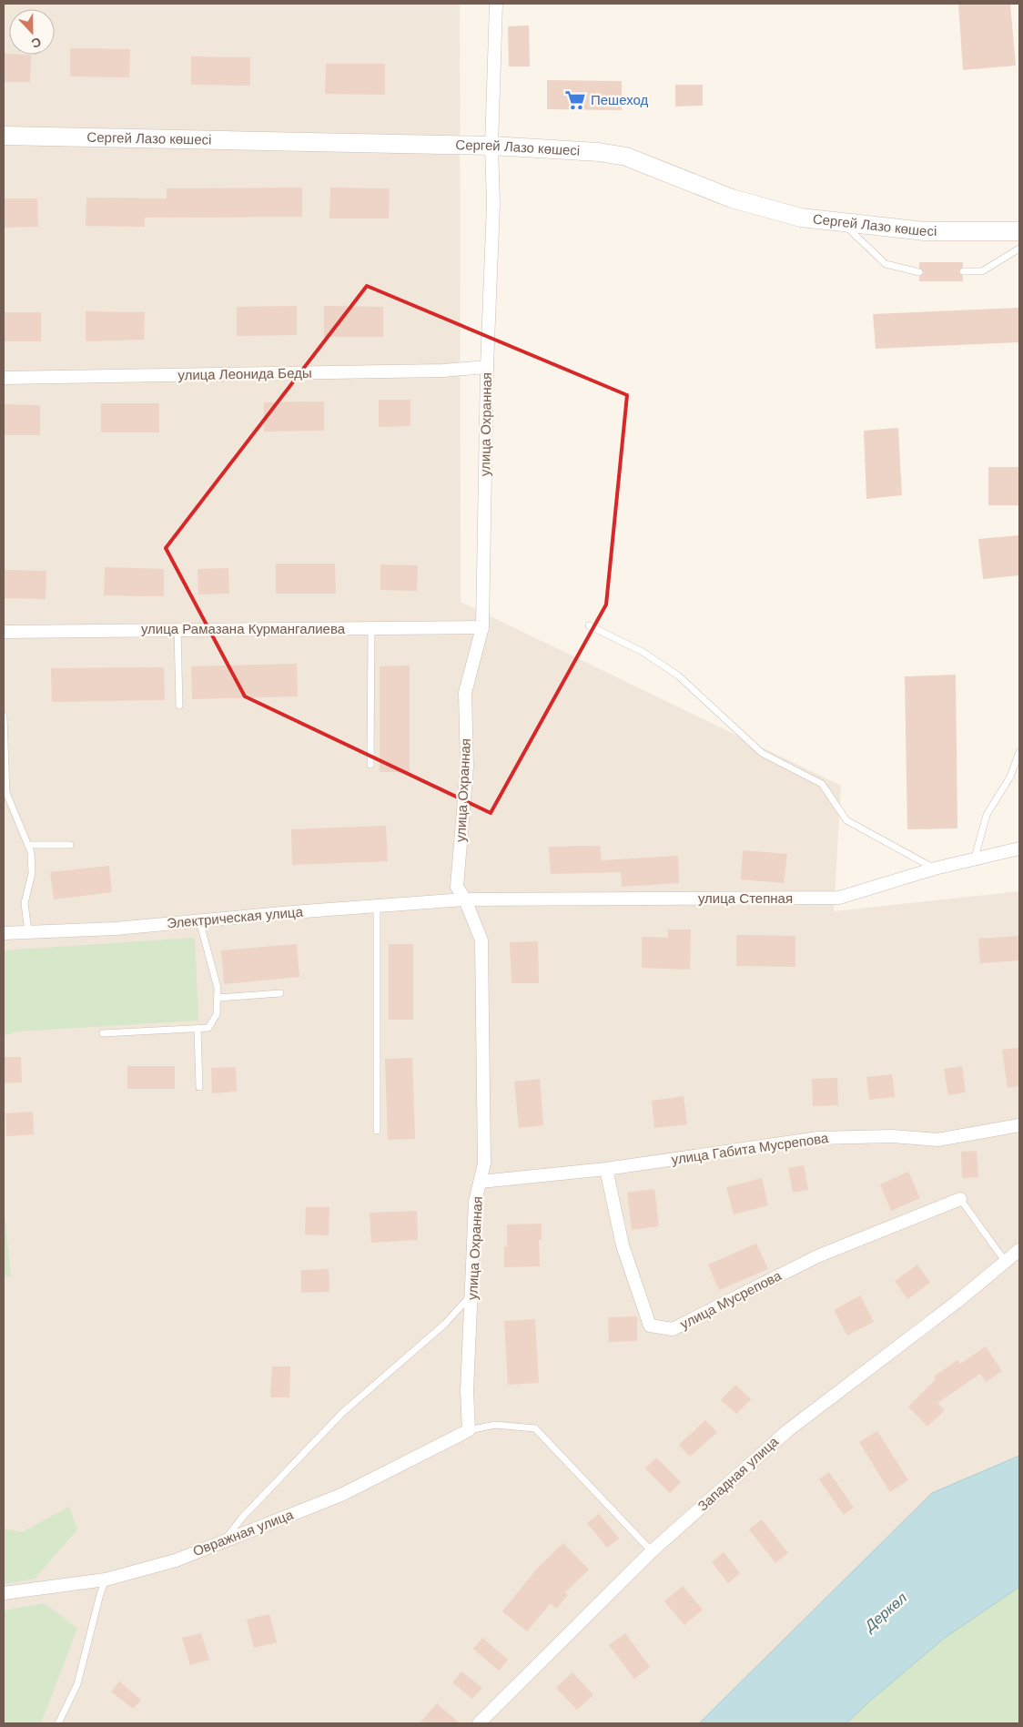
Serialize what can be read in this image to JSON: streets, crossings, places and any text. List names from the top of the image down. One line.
{"streets":{"street":["Сергей Лазо көшесі","улица Леонида Беды","улица Охранная","улица Рамазана Курмангалиева","улица Степная","Электрическая улица","улица Габита Мусрепова","улица Мусрепова","Западная улица","Овражная улица"]},"crossings":[["Сергей Лазо көшесі","улица Охранная"],["улица Леонида Беды","улица Охранная"],["улица Охранная","улица Рамазана Курмангалиева"],["улица Охранная","улица Степная"],["улица Охранная","Электрическая улица"],["улица Охранная","улица Габита Мусрепова"],["улица Охранная","Овражная улица"],["улица Степная","Электрическая улица"],["улица Габита Мусрепова","улица Мусрепова"]],"water":["Деркөл"],"places":{"supermarket":["Пешеход"]},"north":"bottom"}
